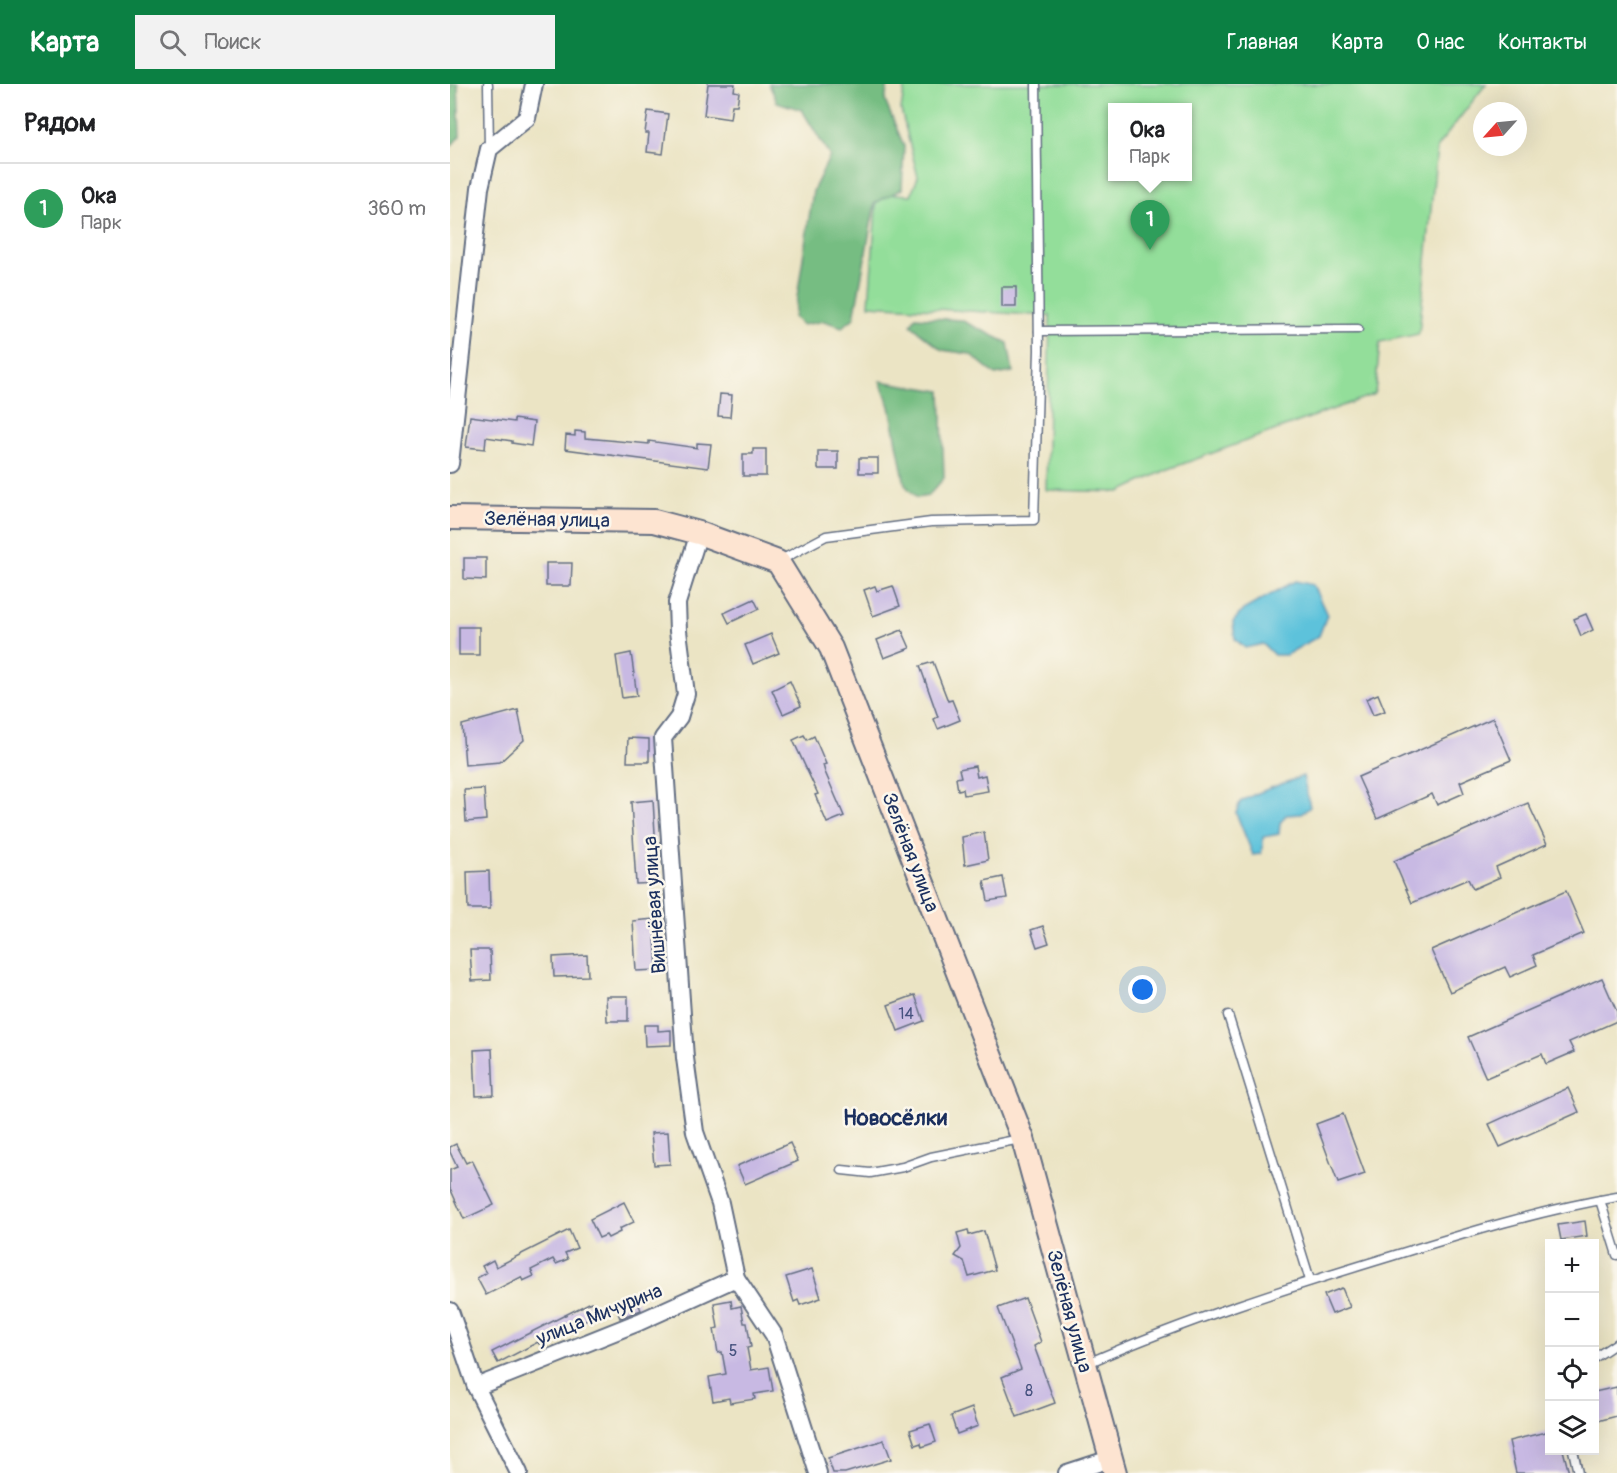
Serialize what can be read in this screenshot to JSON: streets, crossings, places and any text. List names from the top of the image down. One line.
{"streets":{"street":["Зелёная улица","Вишнёвая улица","улица Мичурина"]},"crossings":[["Зелёная улица","Вишнёвая улица"],["Вишнёвая улица","улица Мичурина"]],"districts":["Новосёлки"],"house_numbers":["14","5","8"],"north":"bottom left","page":{"header":"Карта","search":"Поиск","nav":["Главная","Карта","О нас","Контакты"],"heading":"Рядом","popup":["Ока","Парк"],"list":[{"mark":"1","name":"Ока","note":"Парк","value":"360 m"}],"pins":"1","map_buttons":["+","−"]}}
